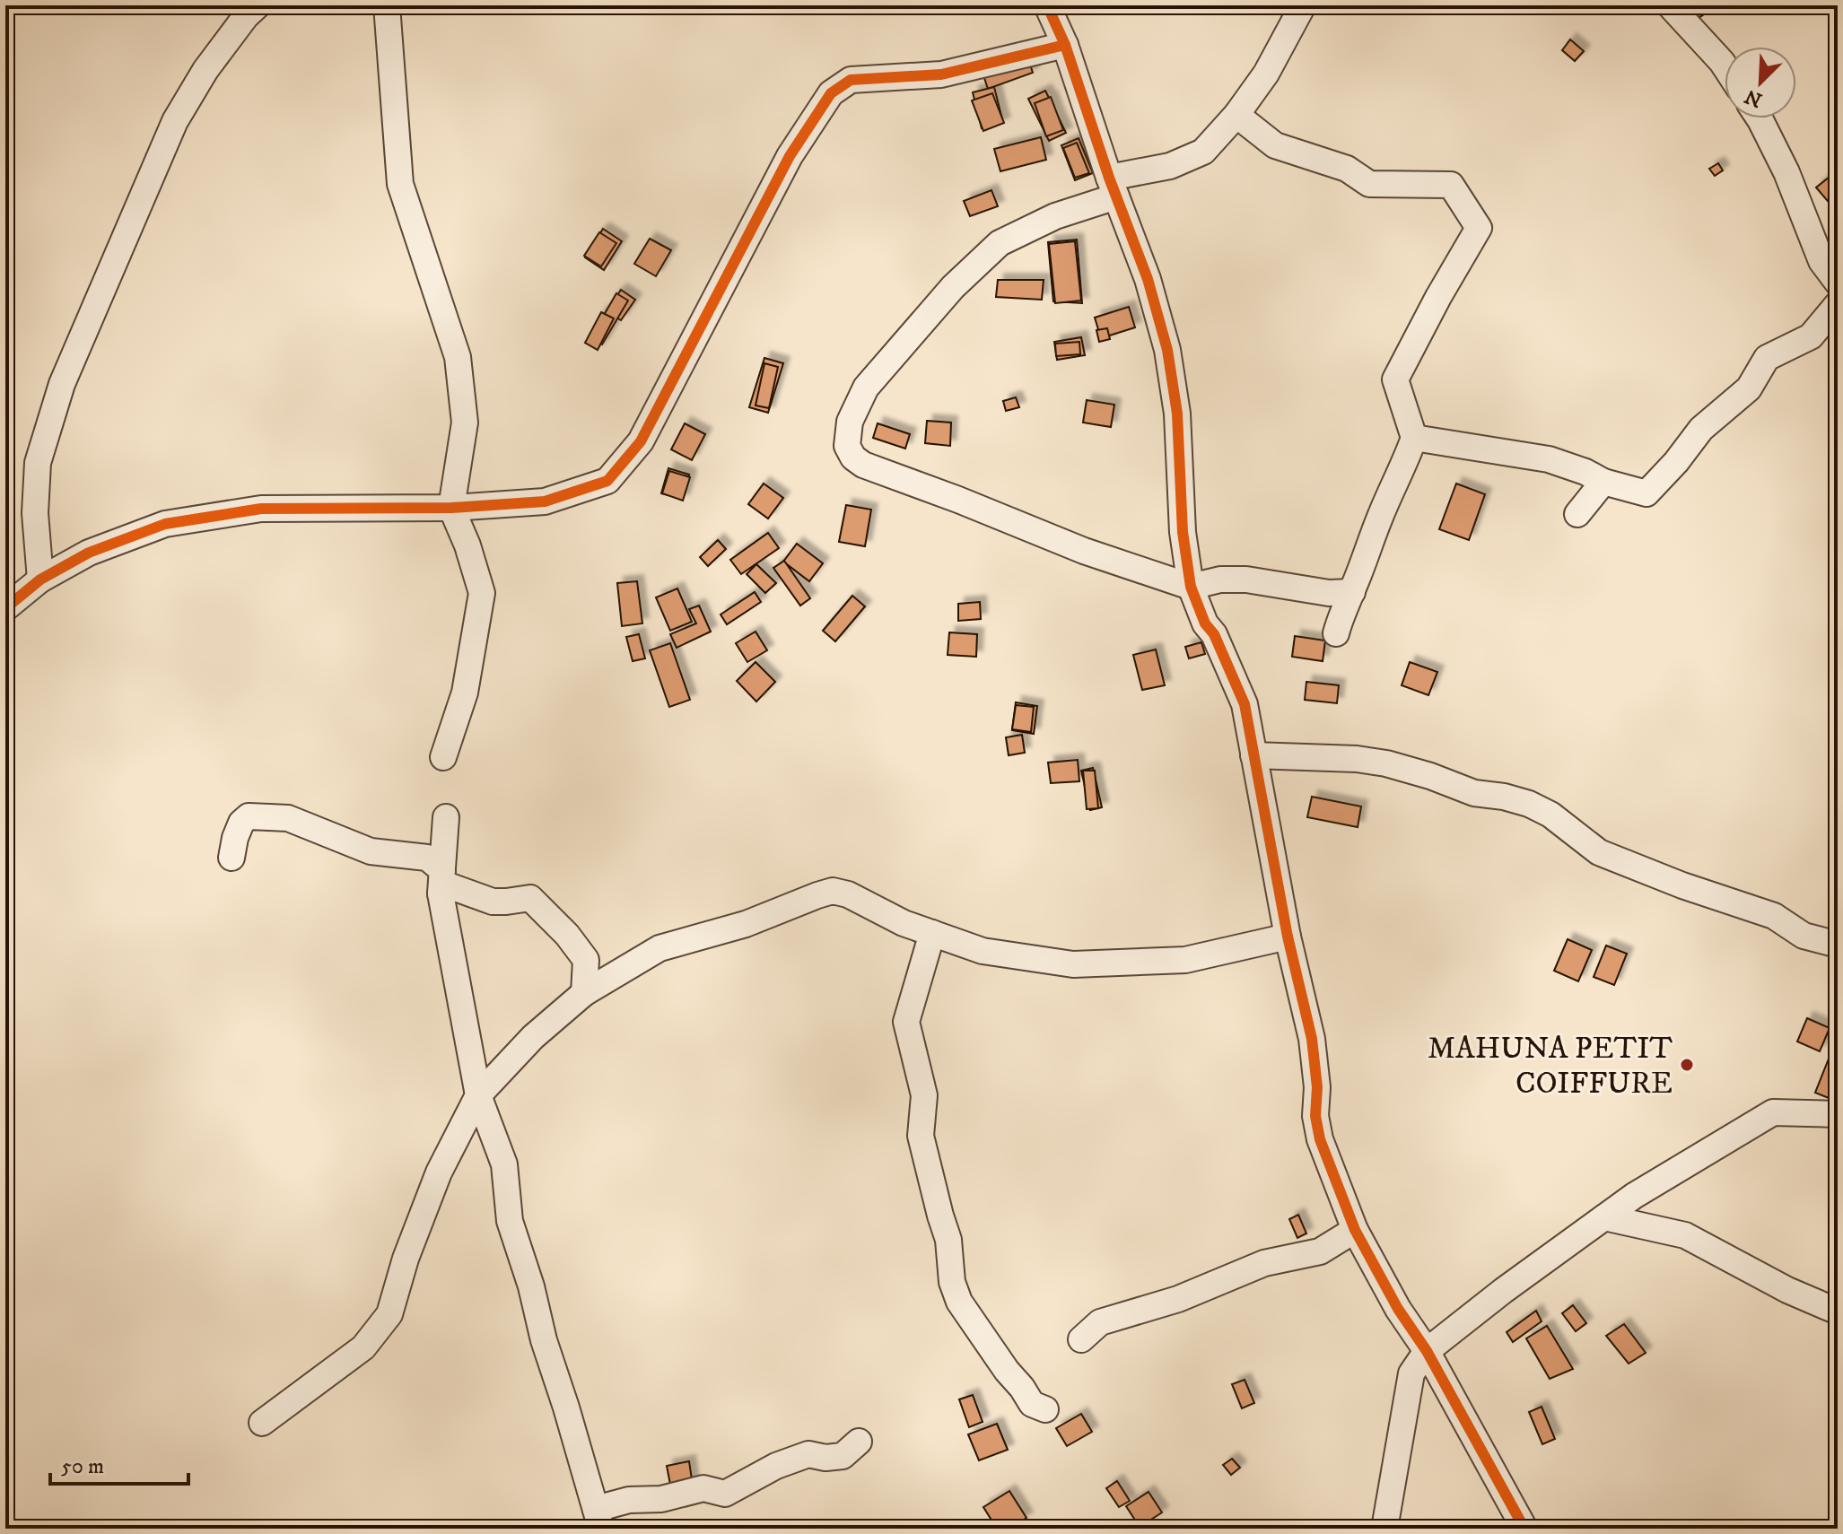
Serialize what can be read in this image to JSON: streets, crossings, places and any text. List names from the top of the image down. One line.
{"places":["MAHUNA PETIT COIFFURE"],"scale_bar":"50 m","north":"bottom left"}
